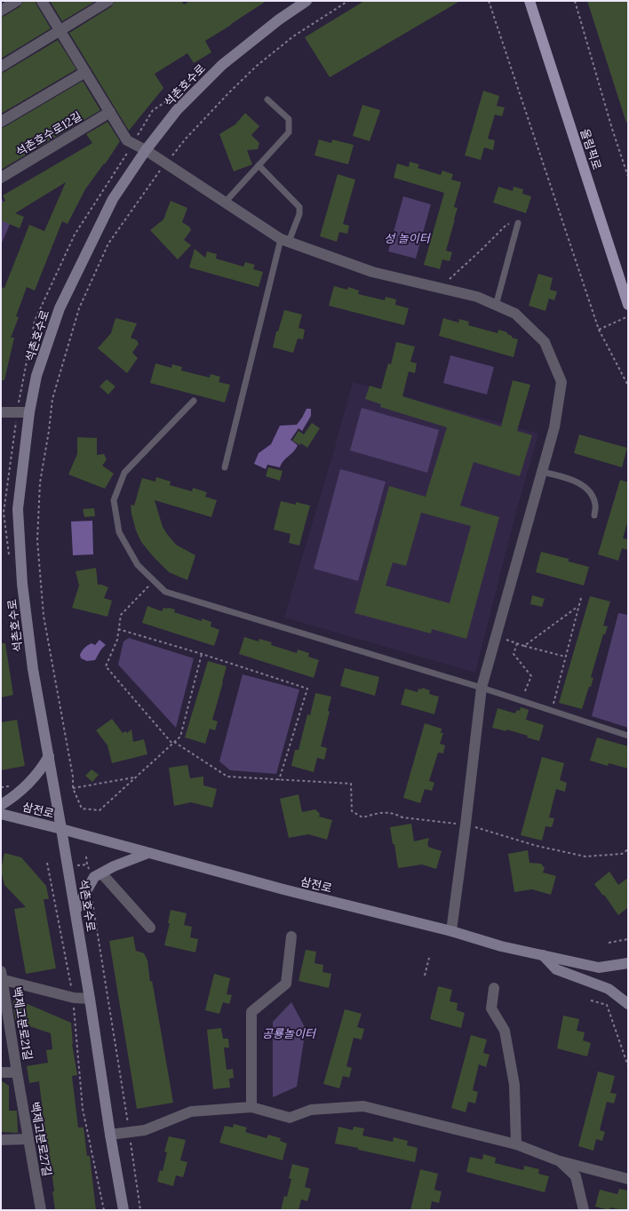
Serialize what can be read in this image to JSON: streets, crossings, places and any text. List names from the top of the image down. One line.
{"streets":{"main road":["올림픽로"],"street":["석촌호수로","석촌호수로12길","삼전로","백제고분로21길","백제고분로27길"]},"crossings":[["석촌호수로","삼전로"],["석촌호수로","백제고분로21길"],["백제고분로21길","백제고분로27길"]],"parks":["성 놀이터","공룡놀이터"]}
